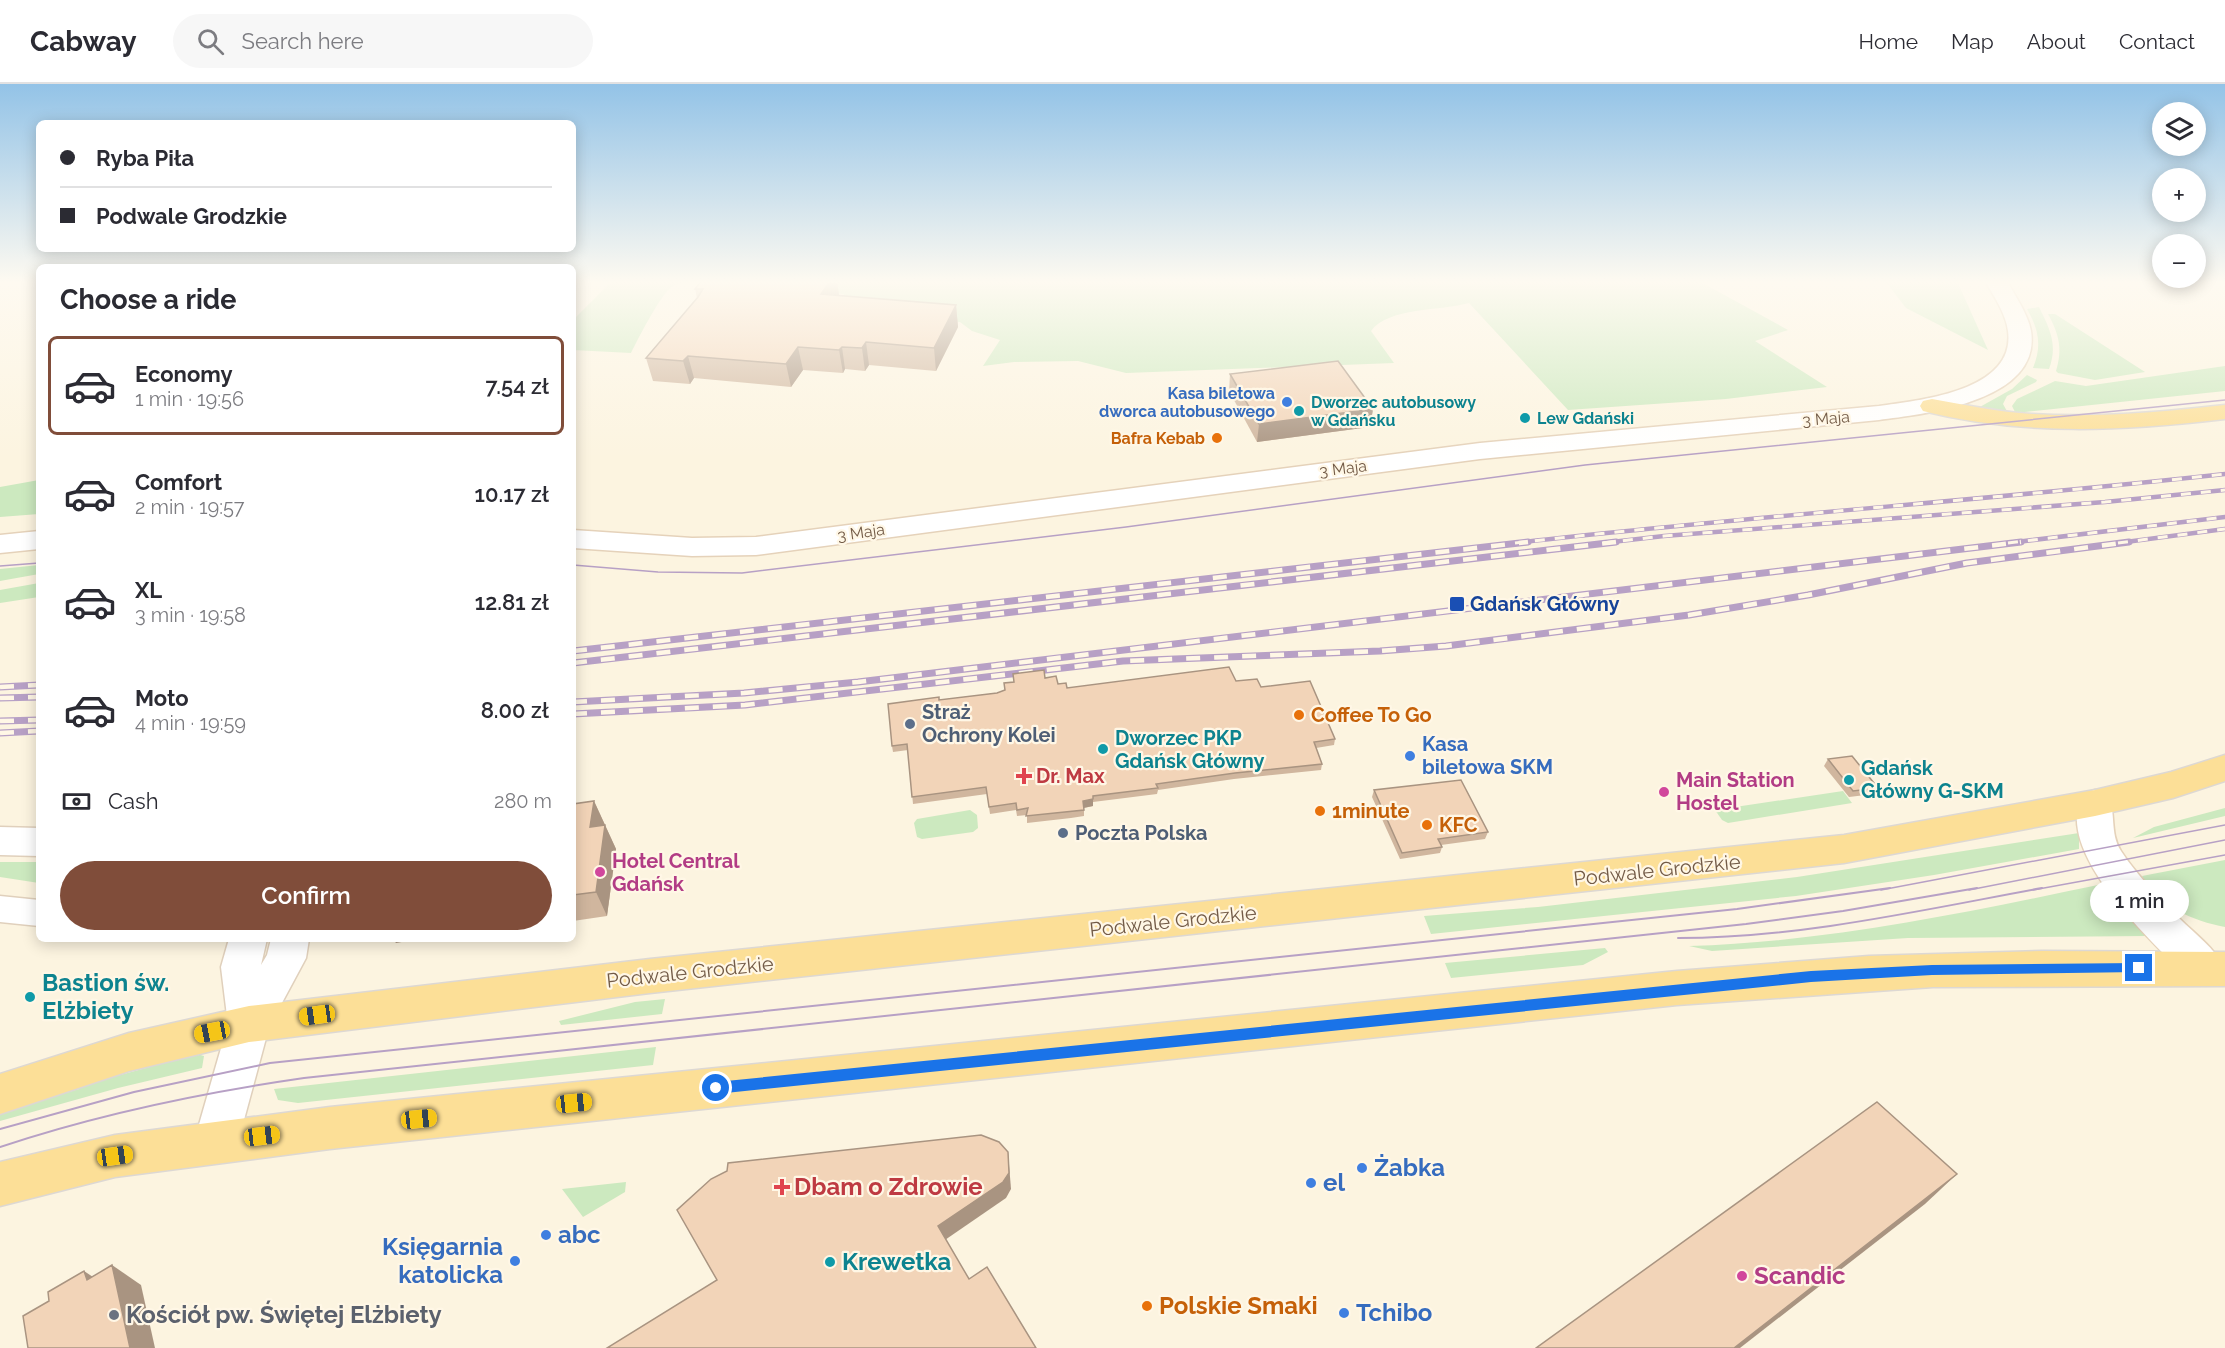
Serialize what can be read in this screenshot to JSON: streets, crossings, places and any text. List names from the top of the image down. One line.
{"streets":{"main road":["3 Maja","Podwale Grodzkie"]},"places":{"other":["Kasa biletowa dworca autobusowego","Dworzec autobusowy w Gdańsku","Lew Gdański","Bafra Kebab","Coffee To Go","Straż Ochrony Kolei","Dworzec PKP Gdańsk Główny","Kasa biletowa SKM","Gdańsk Główny G-SKM","Main Station Hostel","1minute","KFC","Poczta Polska","Hotel Central Gdańsk","Bastion św. Elżbiety","Żabka","el","abc","Księgarnia katolicka","Krewetka","Scandic","Polskie Smaki","Tchibo","Kościół pw. Świętej Elżbiety"],"transit":["Gdańsk Główny"],"health":["Dr. Max","Dbam o Zdrowie"]},"page":{"header":"Cabway","search":"Search here","nav":["Home","Map","About","Contact"],"map_buttons":["+","−"],"banner":["Ryba Piła","Podwale Grodzkie"],"heading":"Choose a ride","list":[{"name":"Economy","note":"1 min · 19:56","value":"7.54 zł"},{"name":"Comfort","note":"2 min · 19:57","value":"10.17 zł"},{"name":"XL","note":"3 min · 19:58","value":"12.81 zł"},{"name":"Moto","note":"4 min · 19:59","value":"8.00 zł"}],"pay":["Cash","280 m"],"buttons":"Confirm","bubble":"1 min"}}
